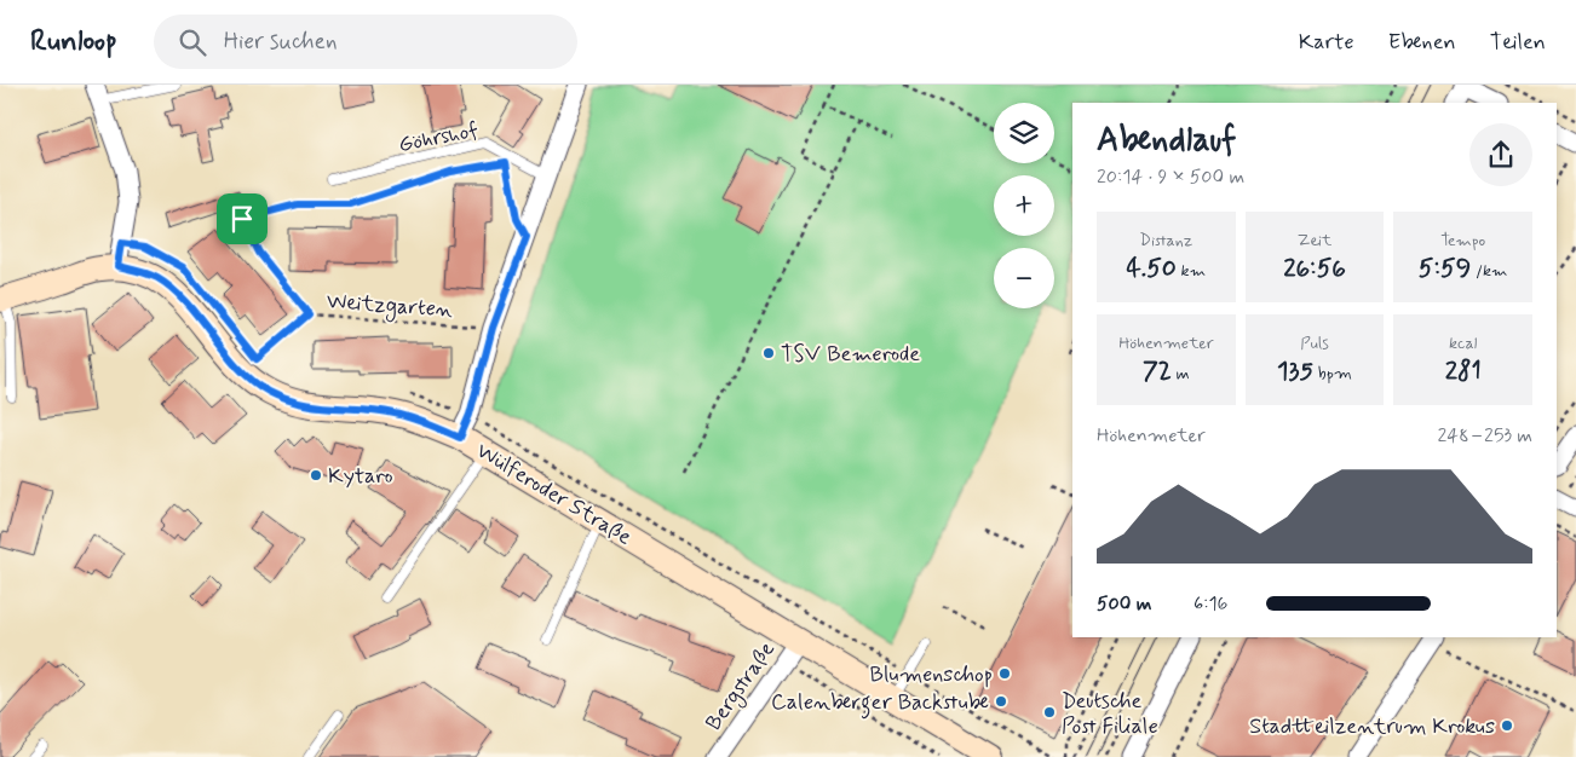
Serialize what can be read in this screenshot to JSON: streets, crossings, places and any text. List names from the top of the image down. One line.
{"streets":{"main road":["Wülferoder Straße"],"street":["Bergstraße"],"lane":["Göhrshof"],"path":["Weitzgarten"]},"crossings":[["Wülferoder Straße","Bergstraße"]],"places":["TSV Bemerode","Kytaro","Blumenschop","Calenberger Backstube","Deutsche Post Filiale","Stadtteilzentrum Krokus"],"page":{"header":"Runloop","search":"Hier suchen","nav":["Karte","Ebenen","Teilen"],"map_buttons":["+","−"],"heading":["Abendlauf","20:14 · 9 × 500 m"],"stats":[["Distanz","4.50 km"],["Zeit","26:56"],["Tempo","5:59 /km"],["Höhenmeter","72 m"],["Puls","135 bpm"],["kcal","281"]],"chart":["Höhenmeter","248–253 m"],"list":[{"name":"500 m","note":"6:16"}]}}
